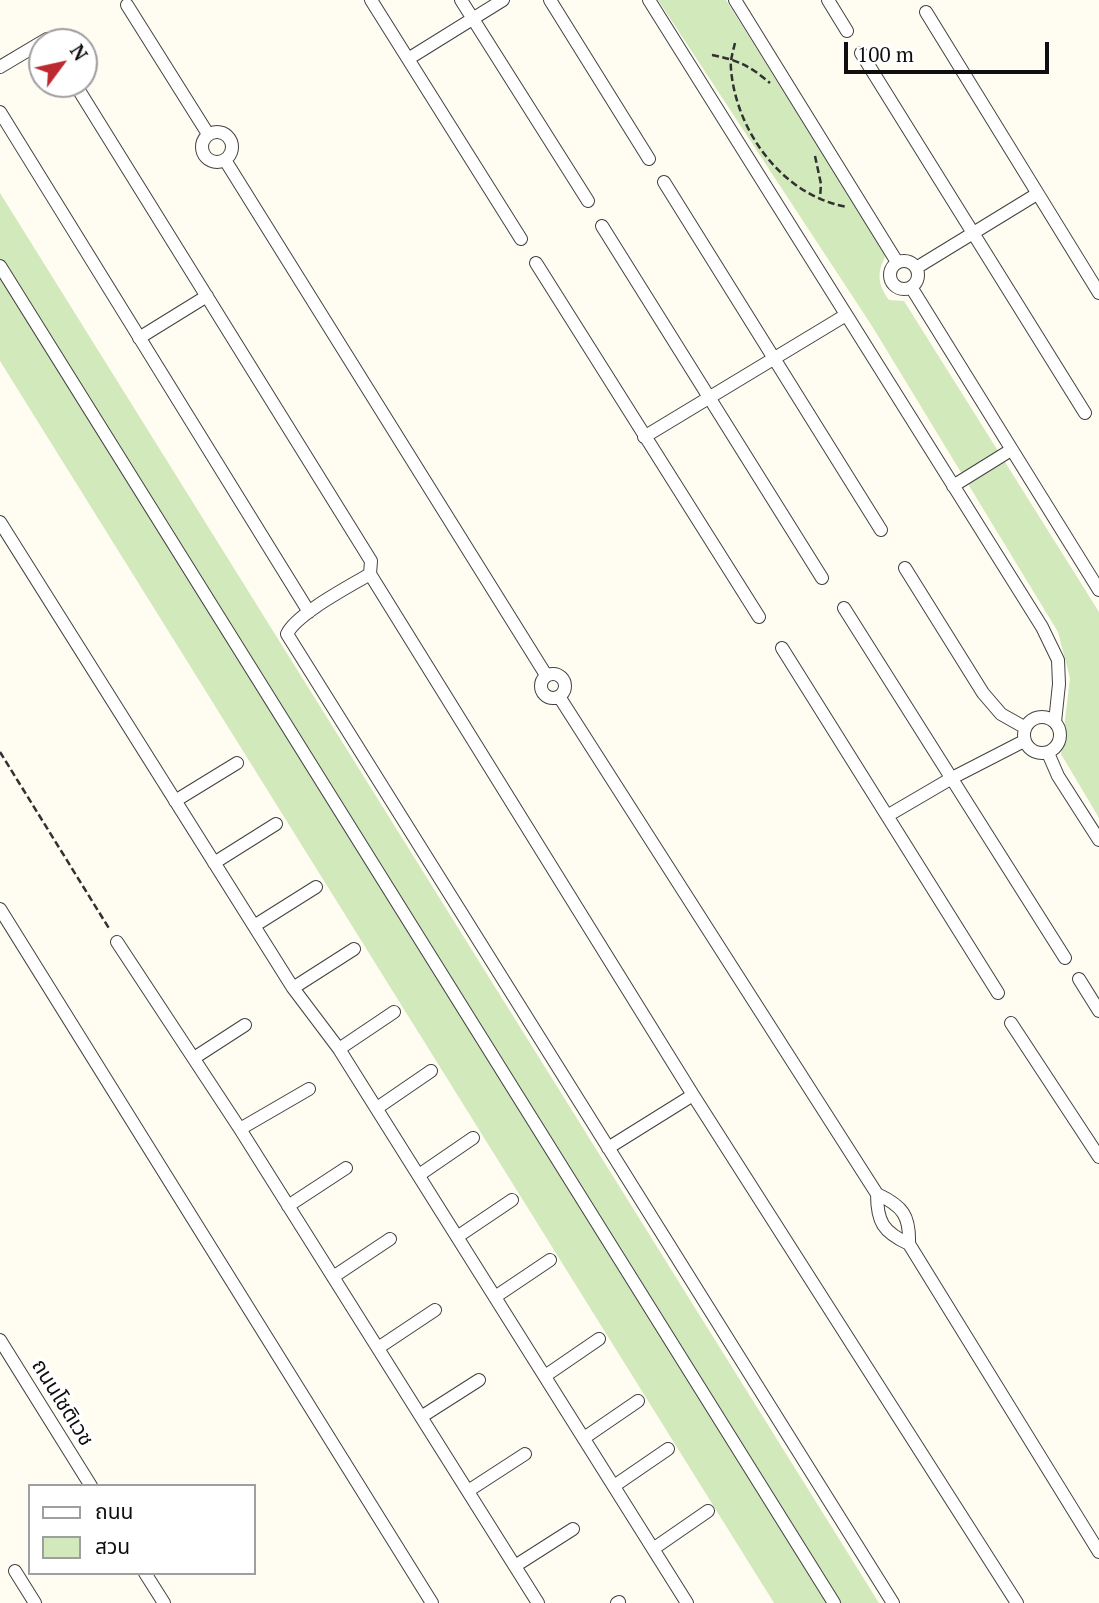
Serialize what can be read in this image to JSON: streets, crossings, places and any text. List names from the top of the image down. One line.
{"streets":{"street":["ถนนโชติเวช"]},"legend":["ถนน","สวน"],"scale_bar":"100 m","north":"top right"}
